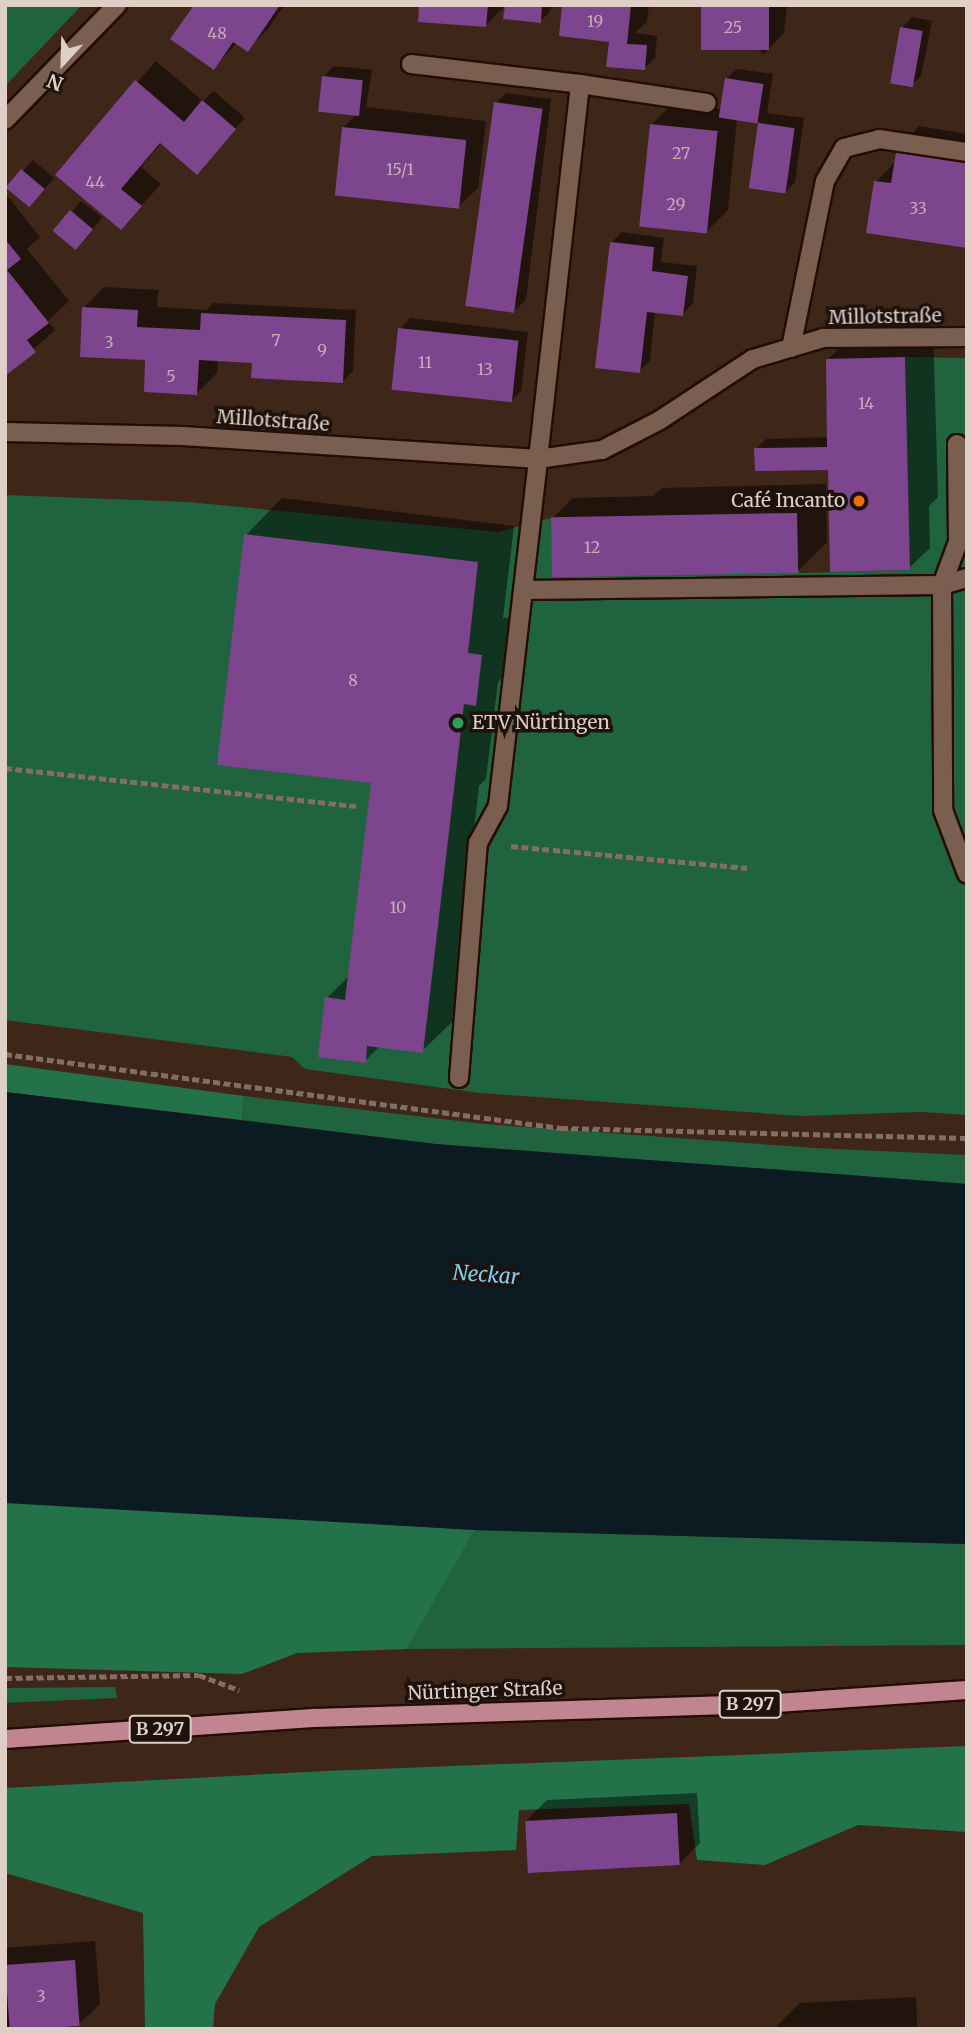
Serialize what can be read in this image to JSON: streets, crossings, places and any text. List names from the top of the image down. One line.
{"streets":{"main road":["Nürtinger Straße","B 297"],"street":["Millotstraße"]},"water":["Neckar"],"places":["Café Incanto","ETV Nürtingen"],"house_numbers":["19","25","48","27","15/1","44","29","33","7","3","9","11","13","5","14","12","8","10","3"],"north":"bottom"}
